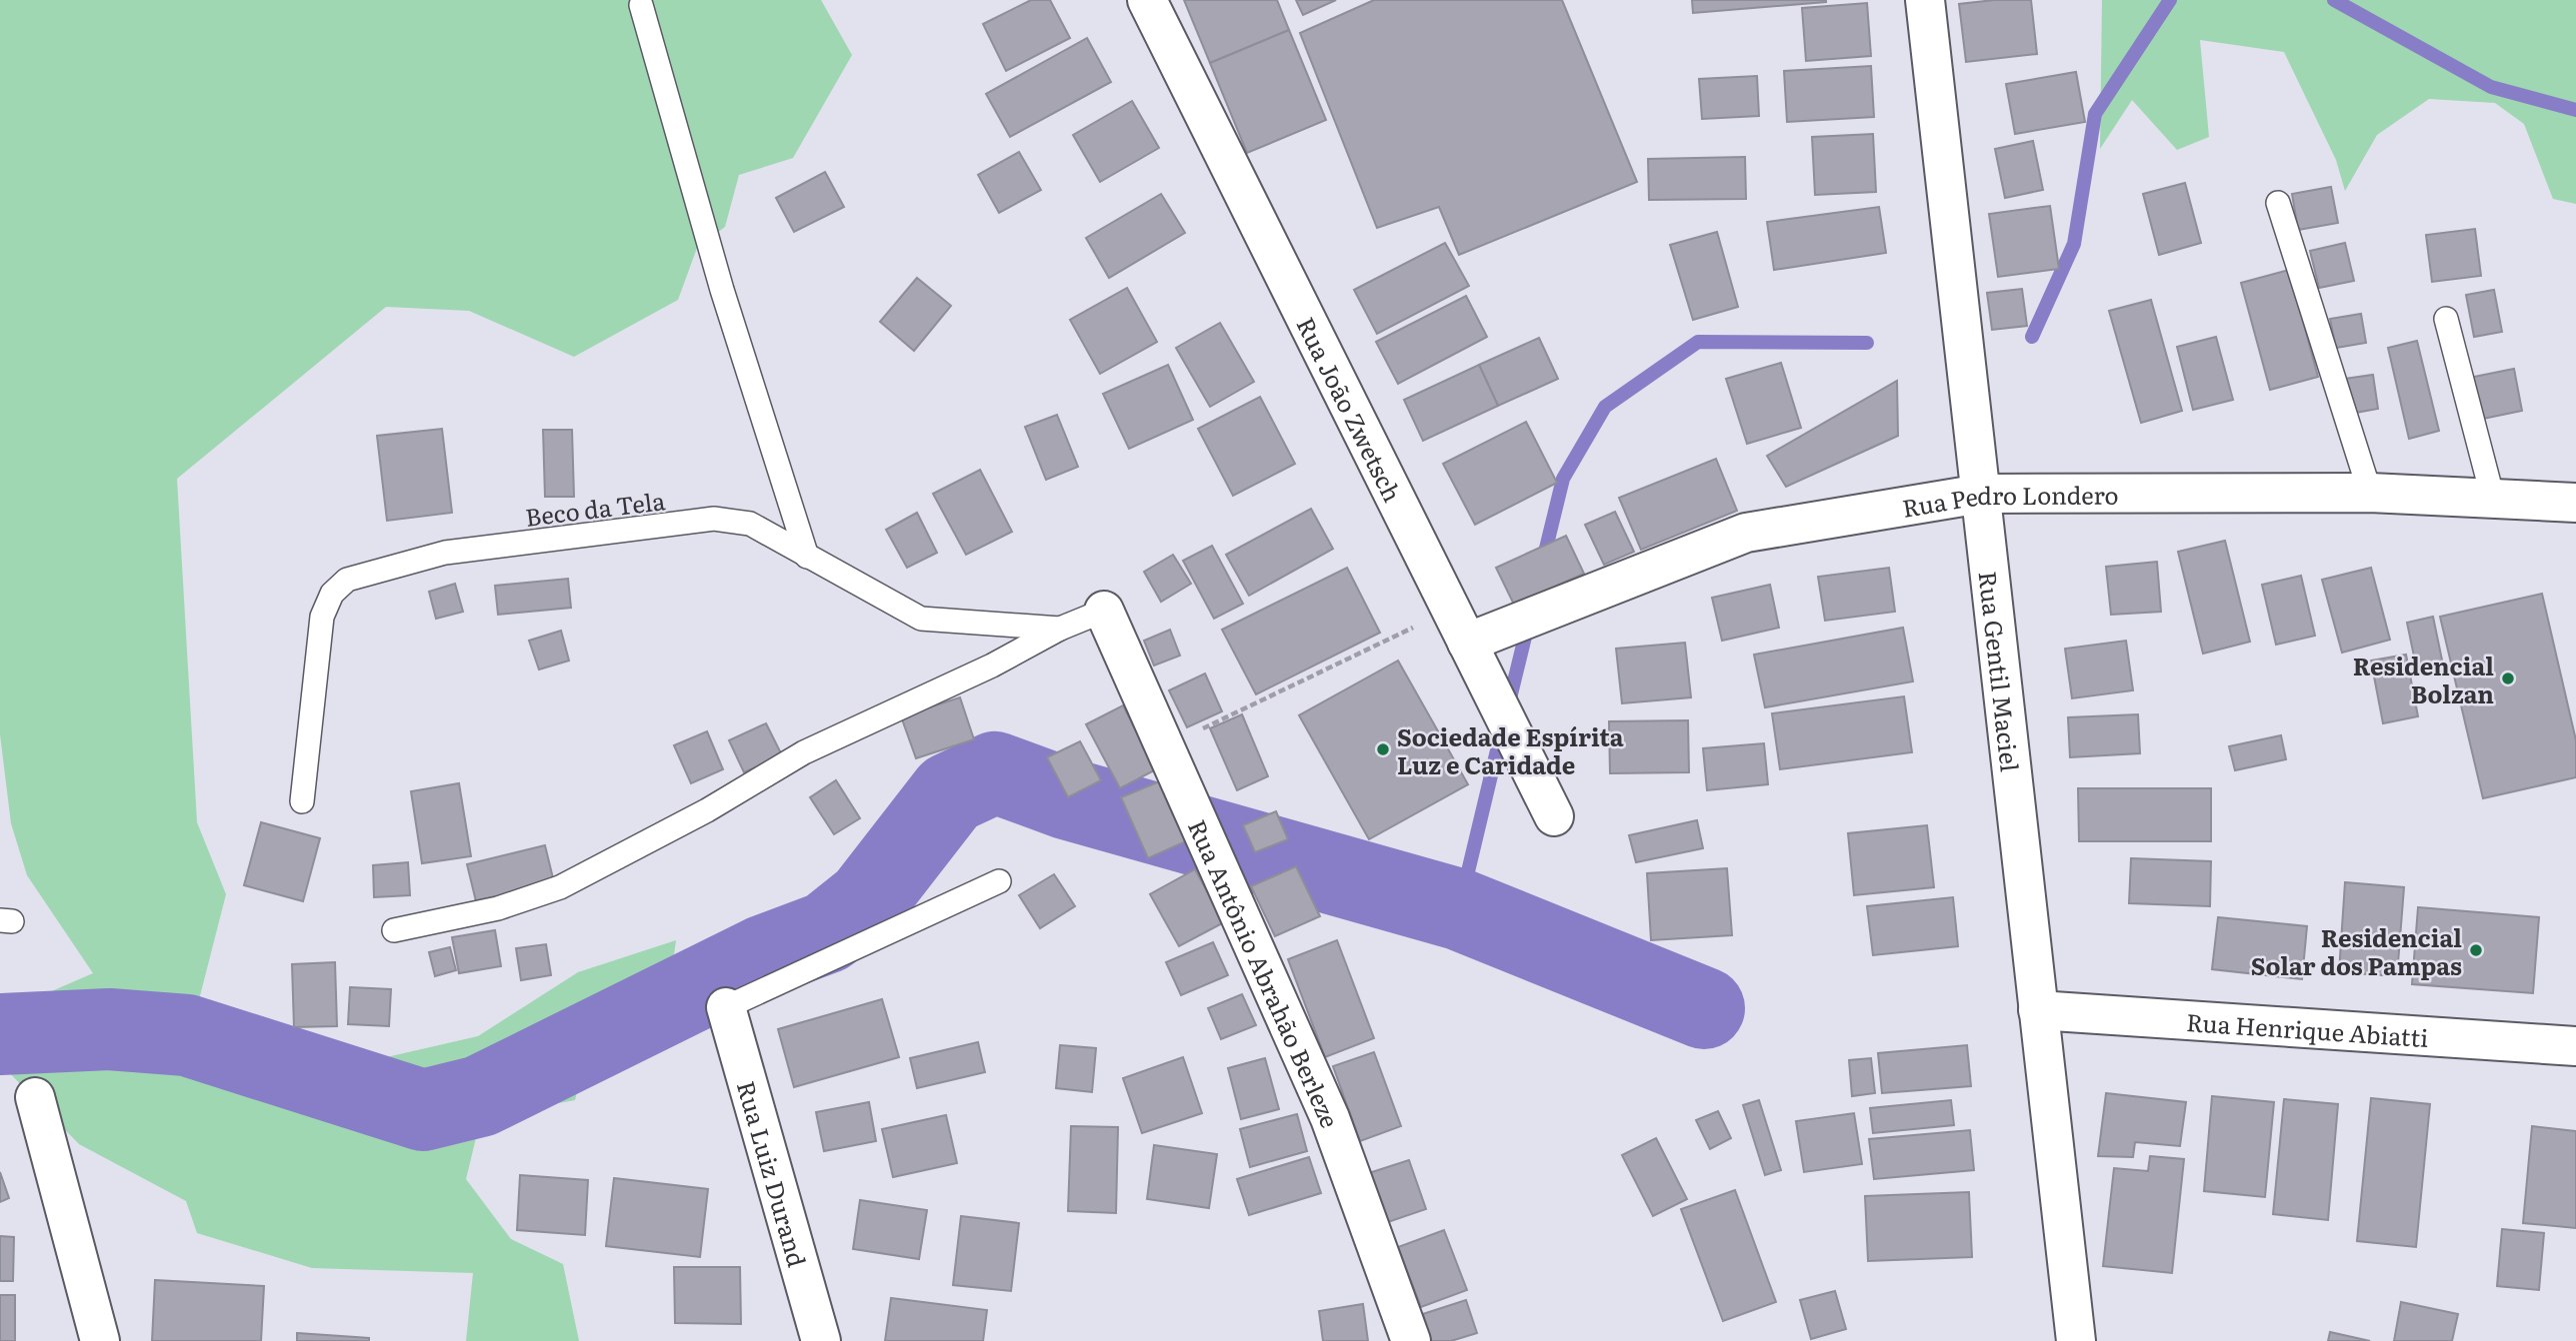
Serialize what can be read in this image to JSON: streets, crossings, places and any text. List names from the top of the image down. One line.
{"streets":{"street":["Rua João Zwetsch","Rua Pedro Londero","Rua Gentil Maciel","Rua Antônio Abrahão Berleze","Rua Henrique Abiatti","Rua Luiz Durand"],"lane":["Beco da Tela"]},"crossings":[["Rua João Zwetsch","Rua Pedro Londero"],["Rua Pedro Londero","Rua Gentil Maciel"],["Beco da Tela","Rua Antônio Abrahão Berleze"],["Rua Gentil Maciel","Rua Henrique Abiatti"]],"places":["Residencial Bolzan","Sociedade Espírita Luz e Caridade","Residencial Solar dos Pampas"]}
